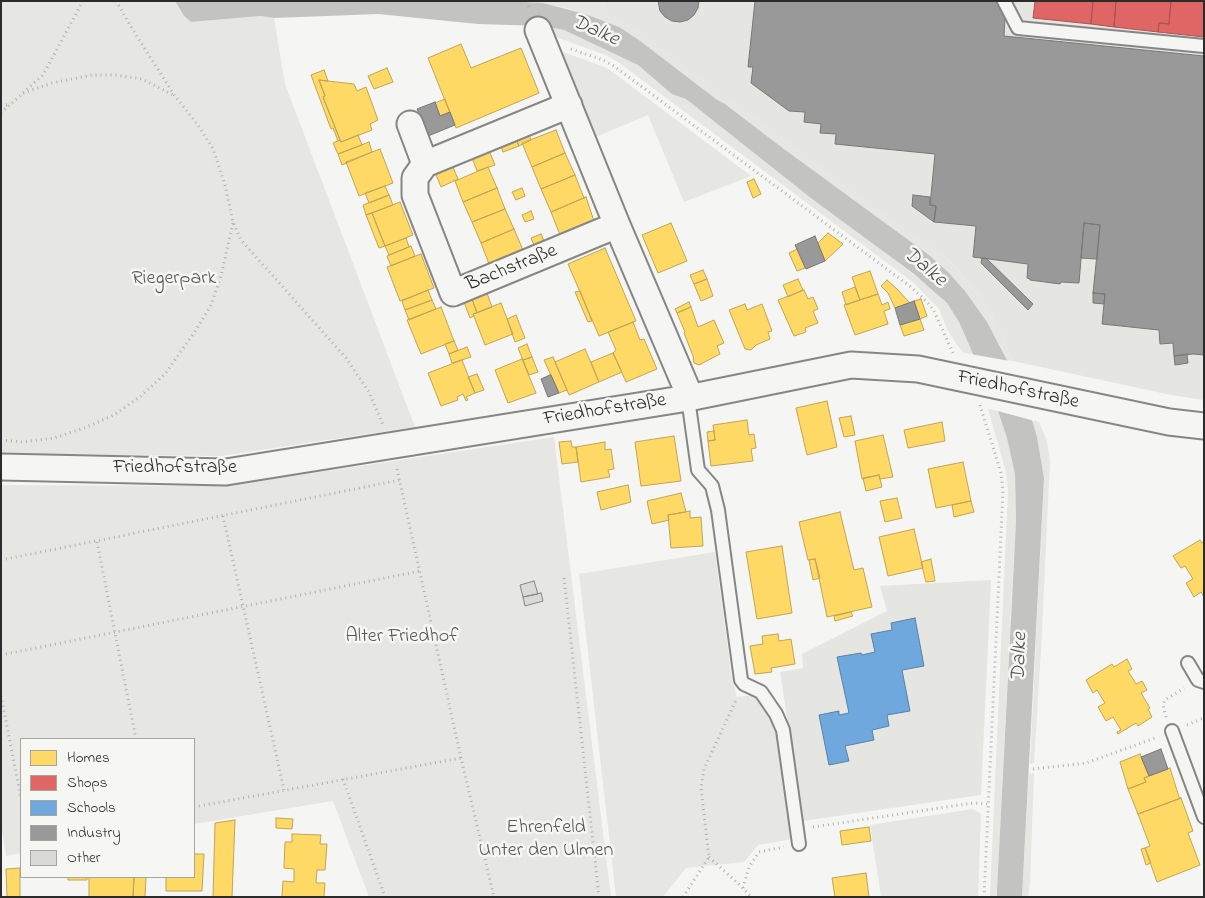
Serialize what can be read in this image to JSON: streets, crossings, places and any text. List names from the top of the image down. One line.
{"streets":{"street":["Bachstraße","Friedhofstraße"]},"water":["Dalke"],"parks":["Riegerpark","Alter Friedhof","Ehrenfeld Unter den Ulmen"],"legend":["Homes","Shops","Schools","Industry","Other"]}
